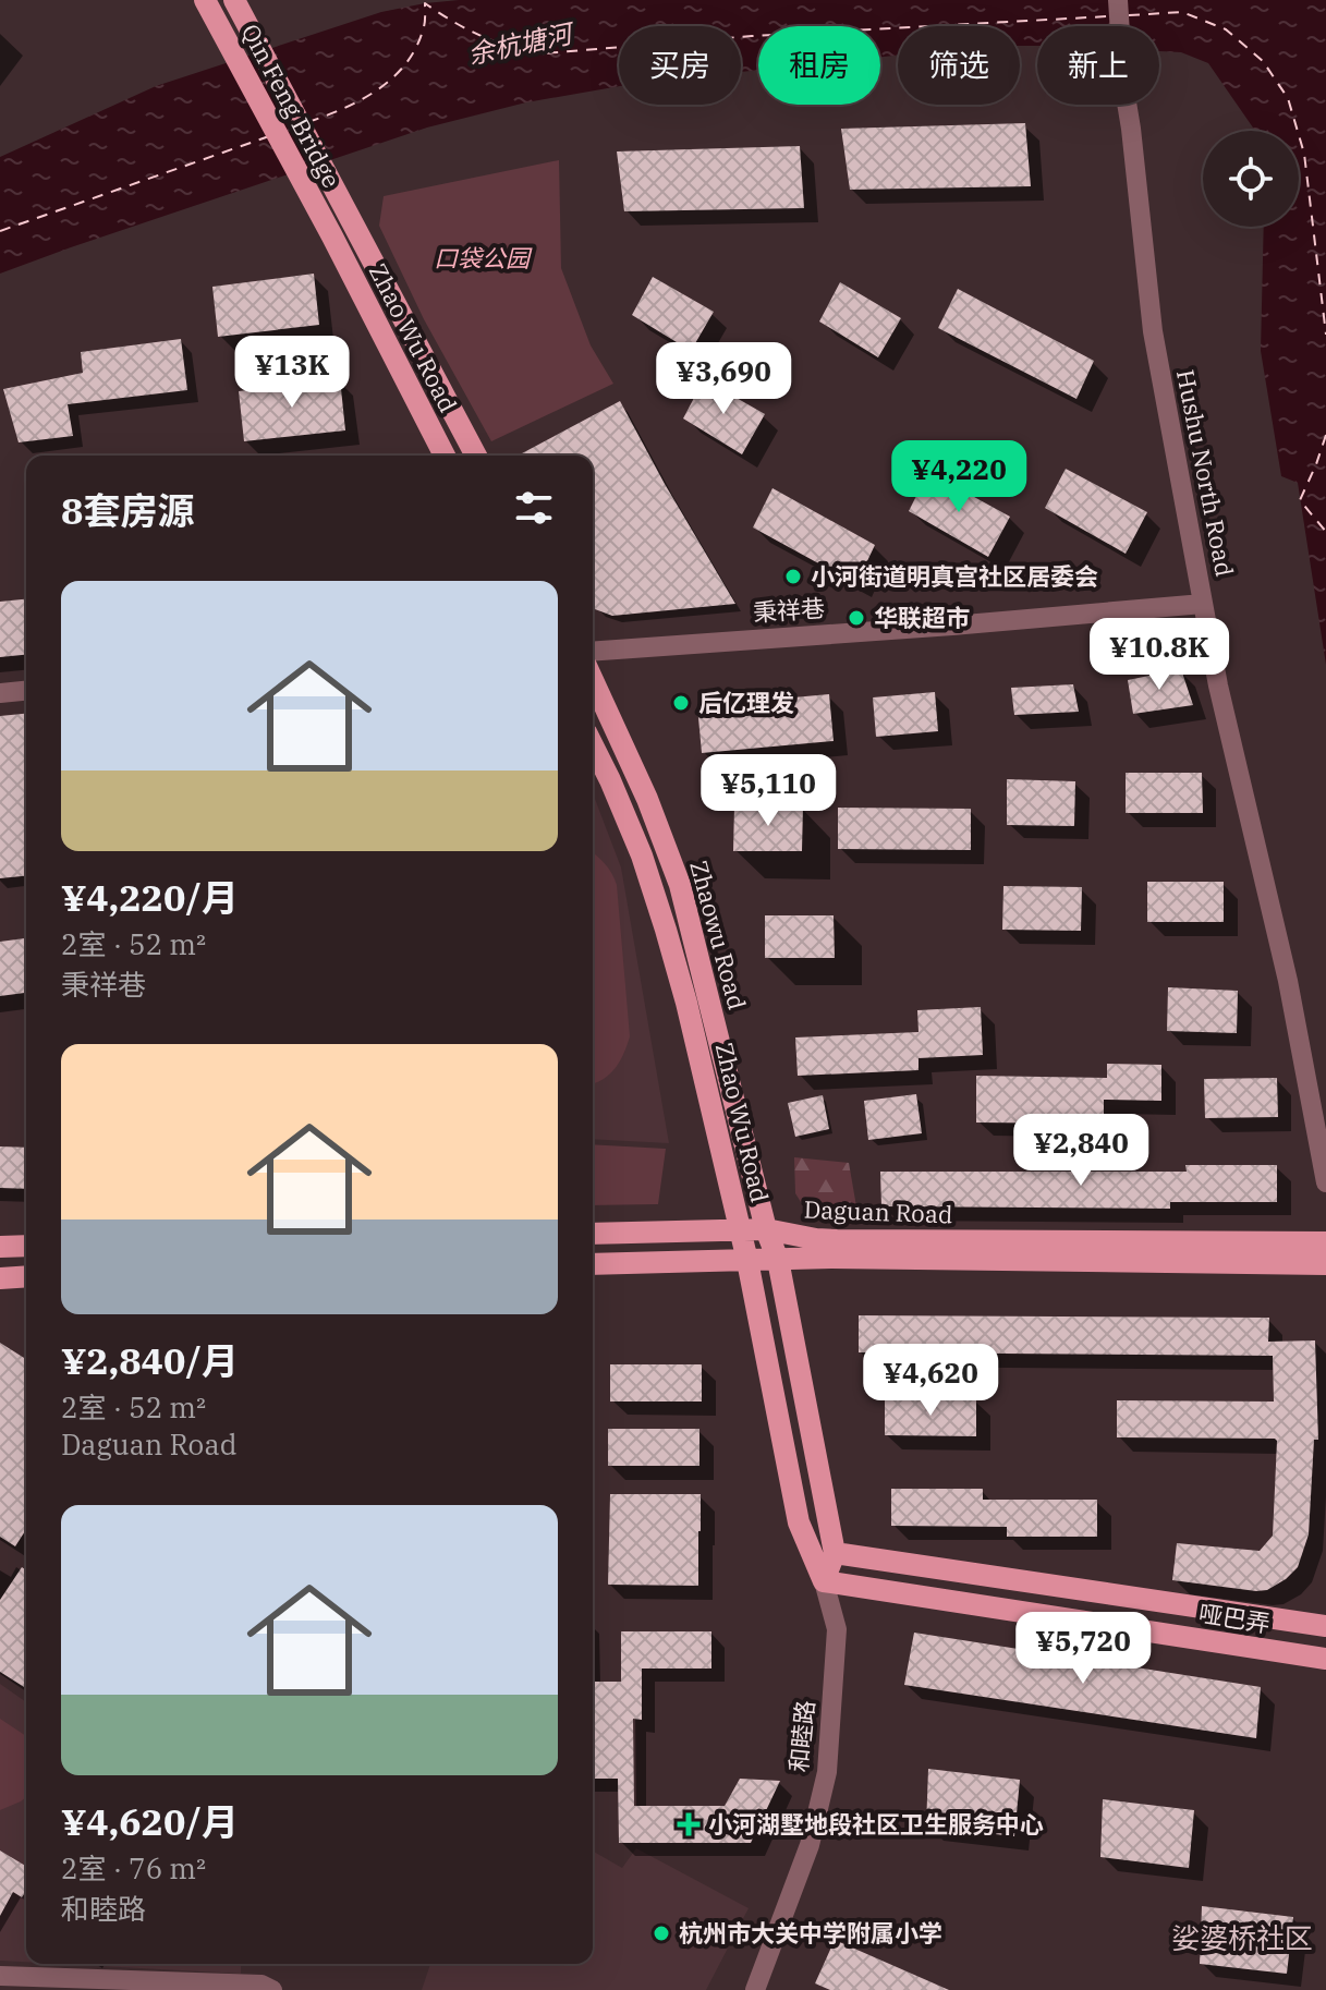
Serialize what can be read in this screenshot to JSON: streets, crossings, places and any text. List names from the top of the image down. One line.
{"streets":{"main road":["Qin Feng Bridge","Zhao Wu Road","Zhaowu Road","Daguan Road","哑巴弄","和睦路"],"street":["Hushu North Road","秉祥巷"]},"crossings":[["Qin Feng Bridge","Zhao Wu Road"],["Zhao Wu Road","Daguan Road"],["Zhao Wu Road","和睦路"],["Hushu North Road","秉祥巷"],["Zhaowu Road","Daguan Road"],["Daguan Road","和睦路"],["哑巴弄","和睦路"]],"districts":["娑婆桥社区"],"water":["余杭塘河"],"parks":["口袋公园"],"places":{"other":["小河街道明真宫社区居委会","华联超市","后亿理发","杭州市大关中学附属小学"],"health":["小河湖墅地段社区卫生服务中心"]},"page":{"chip":["买房","租房","筛选","新上"],"price":["¥13K","¥3,690","¥4,220","¥10.8K","¥5,110","¥2,840","¥4,620","¥5,720"],"heading":"8套房源","list":[{"name":"¥4,220/月","note":"2室 · 52 m² · 秉祥巷"},{"name":"¥2,840/月","note":"2室 · 52 m² · Daguan Road"},{"name":"¥4,620/月","note":"2室 · 76 m² · 和睦路"}]}}
